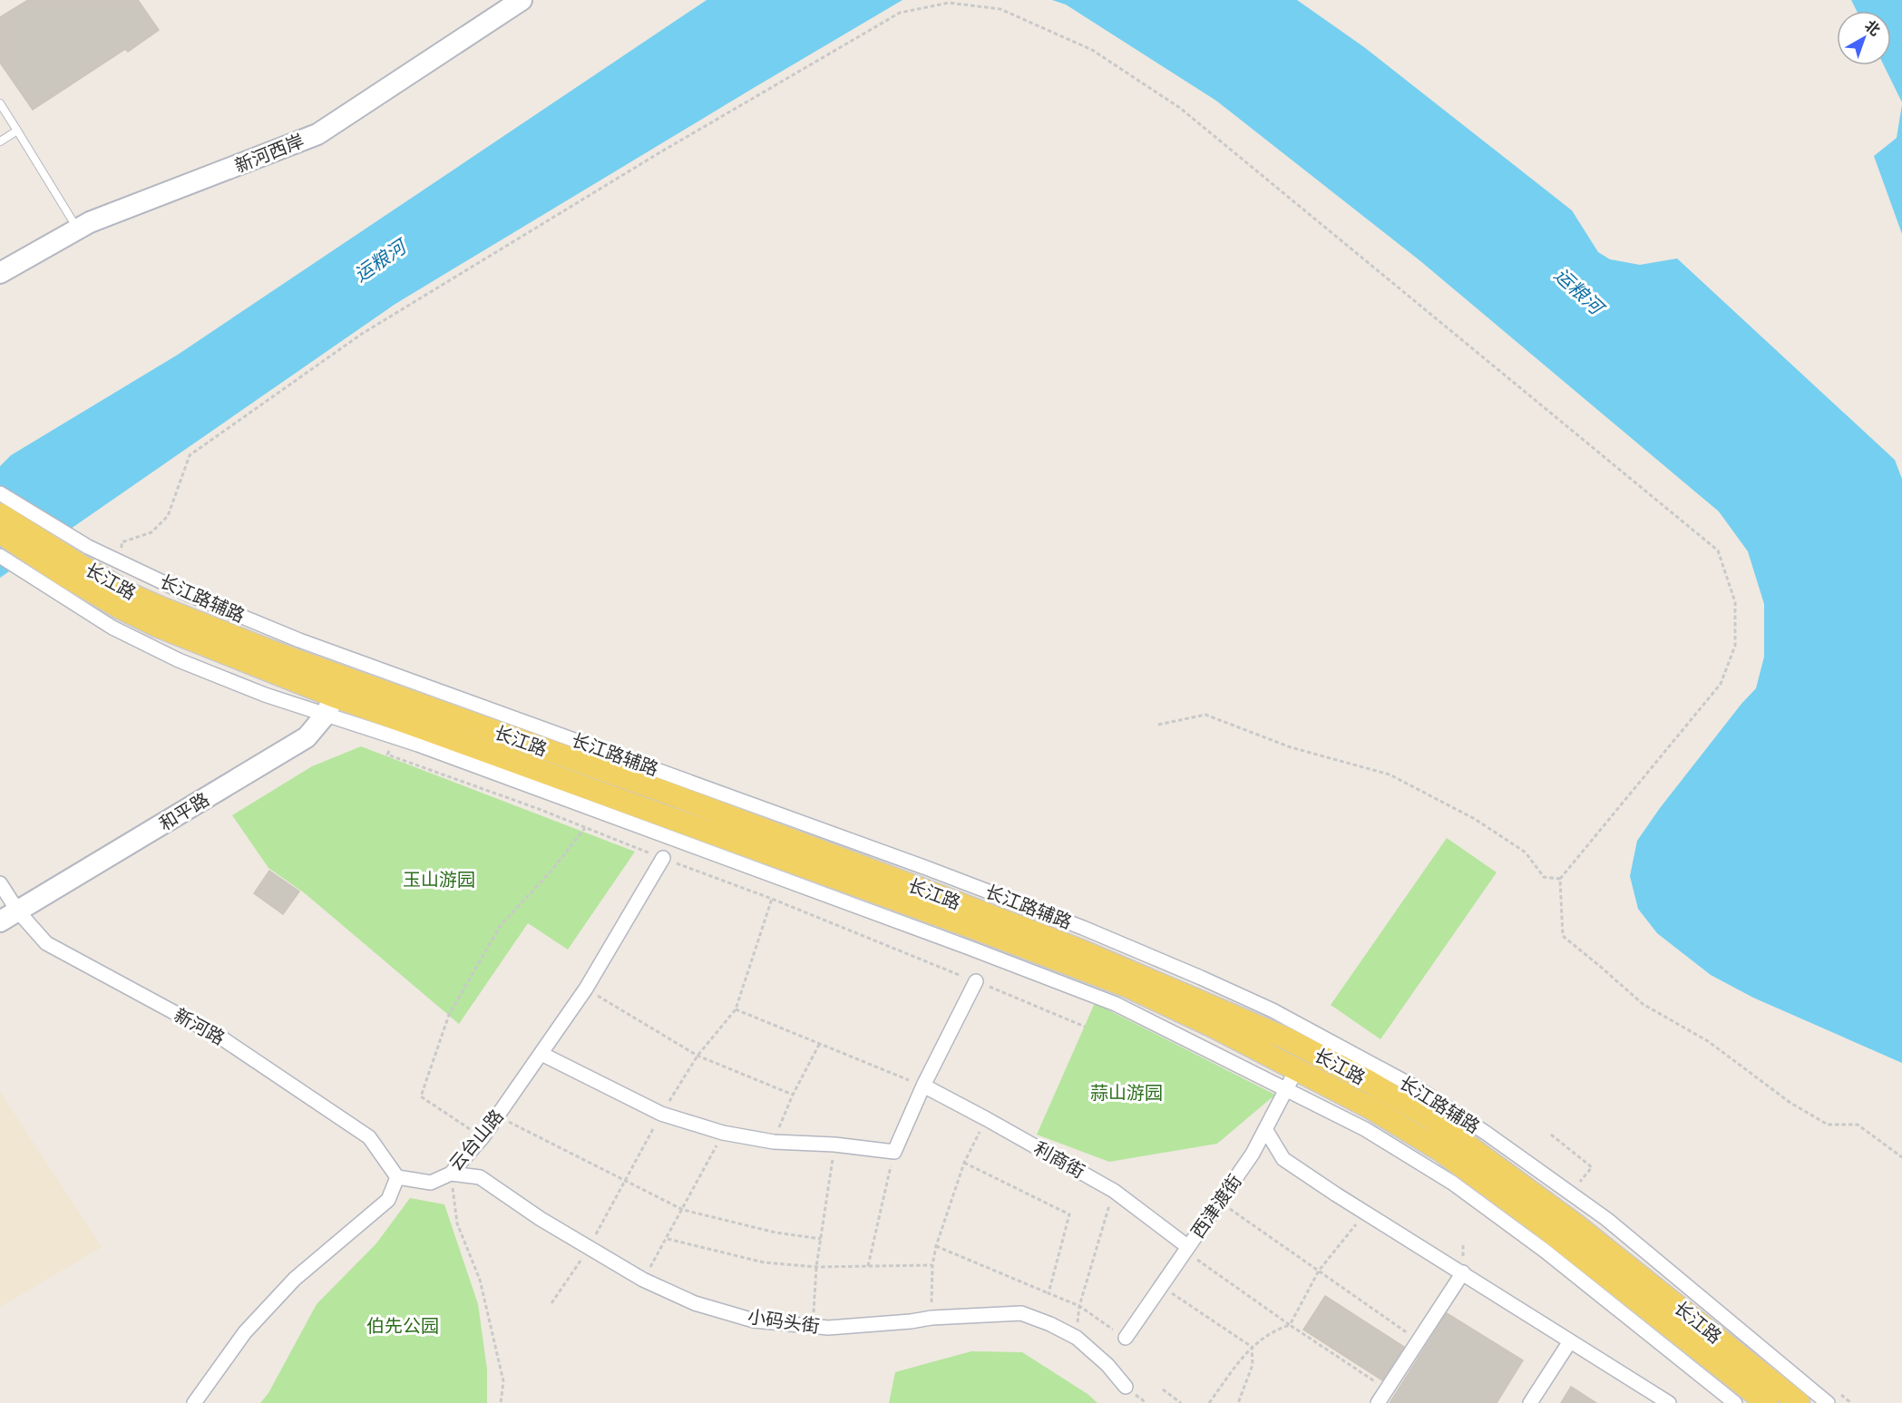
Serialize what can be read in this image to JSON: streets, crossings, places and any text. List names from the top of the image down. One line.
{"streets":{"main road":["长江路"],"street":["新河西岸","长江路辅路","和平路","新河路","云台山路","利商街","西津渡街","小码头街"]},"crossings":[["长江路","长江路辅路"],["长江路","和平路"],["长江路","西津渡街"],["长江路辅路","和平路"],["长江路辅路","西津渡街"],["和平路","新河路"],["新河路","云台山路"],["云台山路","小码头街"],["利商街","西津渡街"]],"water":["运粮河"],"parks":["玉山游园","蒜山游园","伯先公园"],"north":"top right"}
